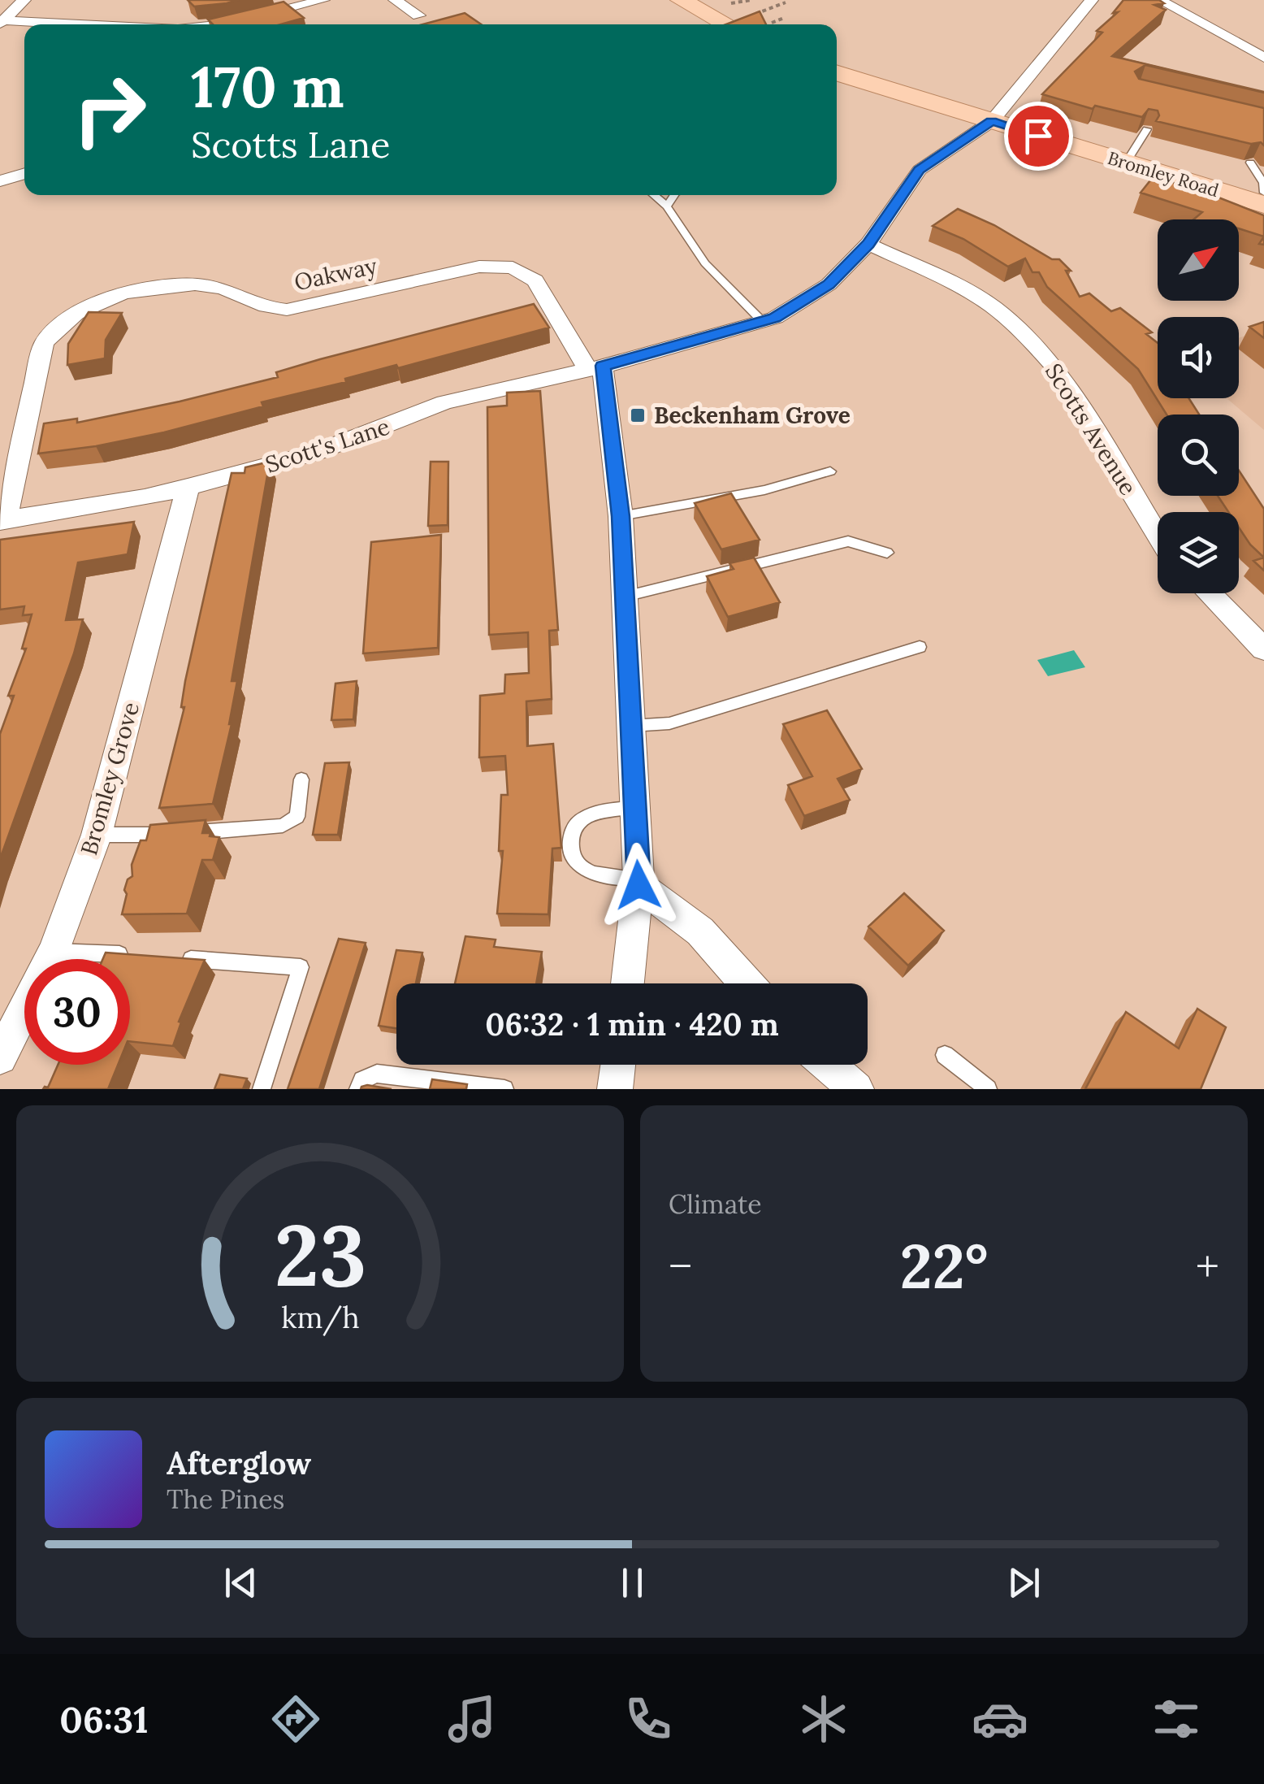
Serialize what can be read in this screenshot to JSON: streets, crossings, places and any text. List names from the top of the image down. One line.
{"streets":{"main road":["Bromley Road"],"street":["Oakway","Scotts Avenue","Scott's Lane","Bromley Grove"]},"crossings":[["Bromley Road","Scott's Lane"],["Oakway","Scott's Lane"],["Scotts Avenue","Scott's Lane"],["Scott's Lane","Bromley Grove"]],"places":{"transit":["Beckenham Grove"]},"north":"top right","page":{"turn":["170 m","Scotts Lane"],"limit":"30","trip":"06:32 · 1 min · 420 m","tile":"Climate","heat":["−","22°","+"],"song":["Afterglow","The Pines"],"tabs":"06:31","gauge":["23","km/h"]}}
